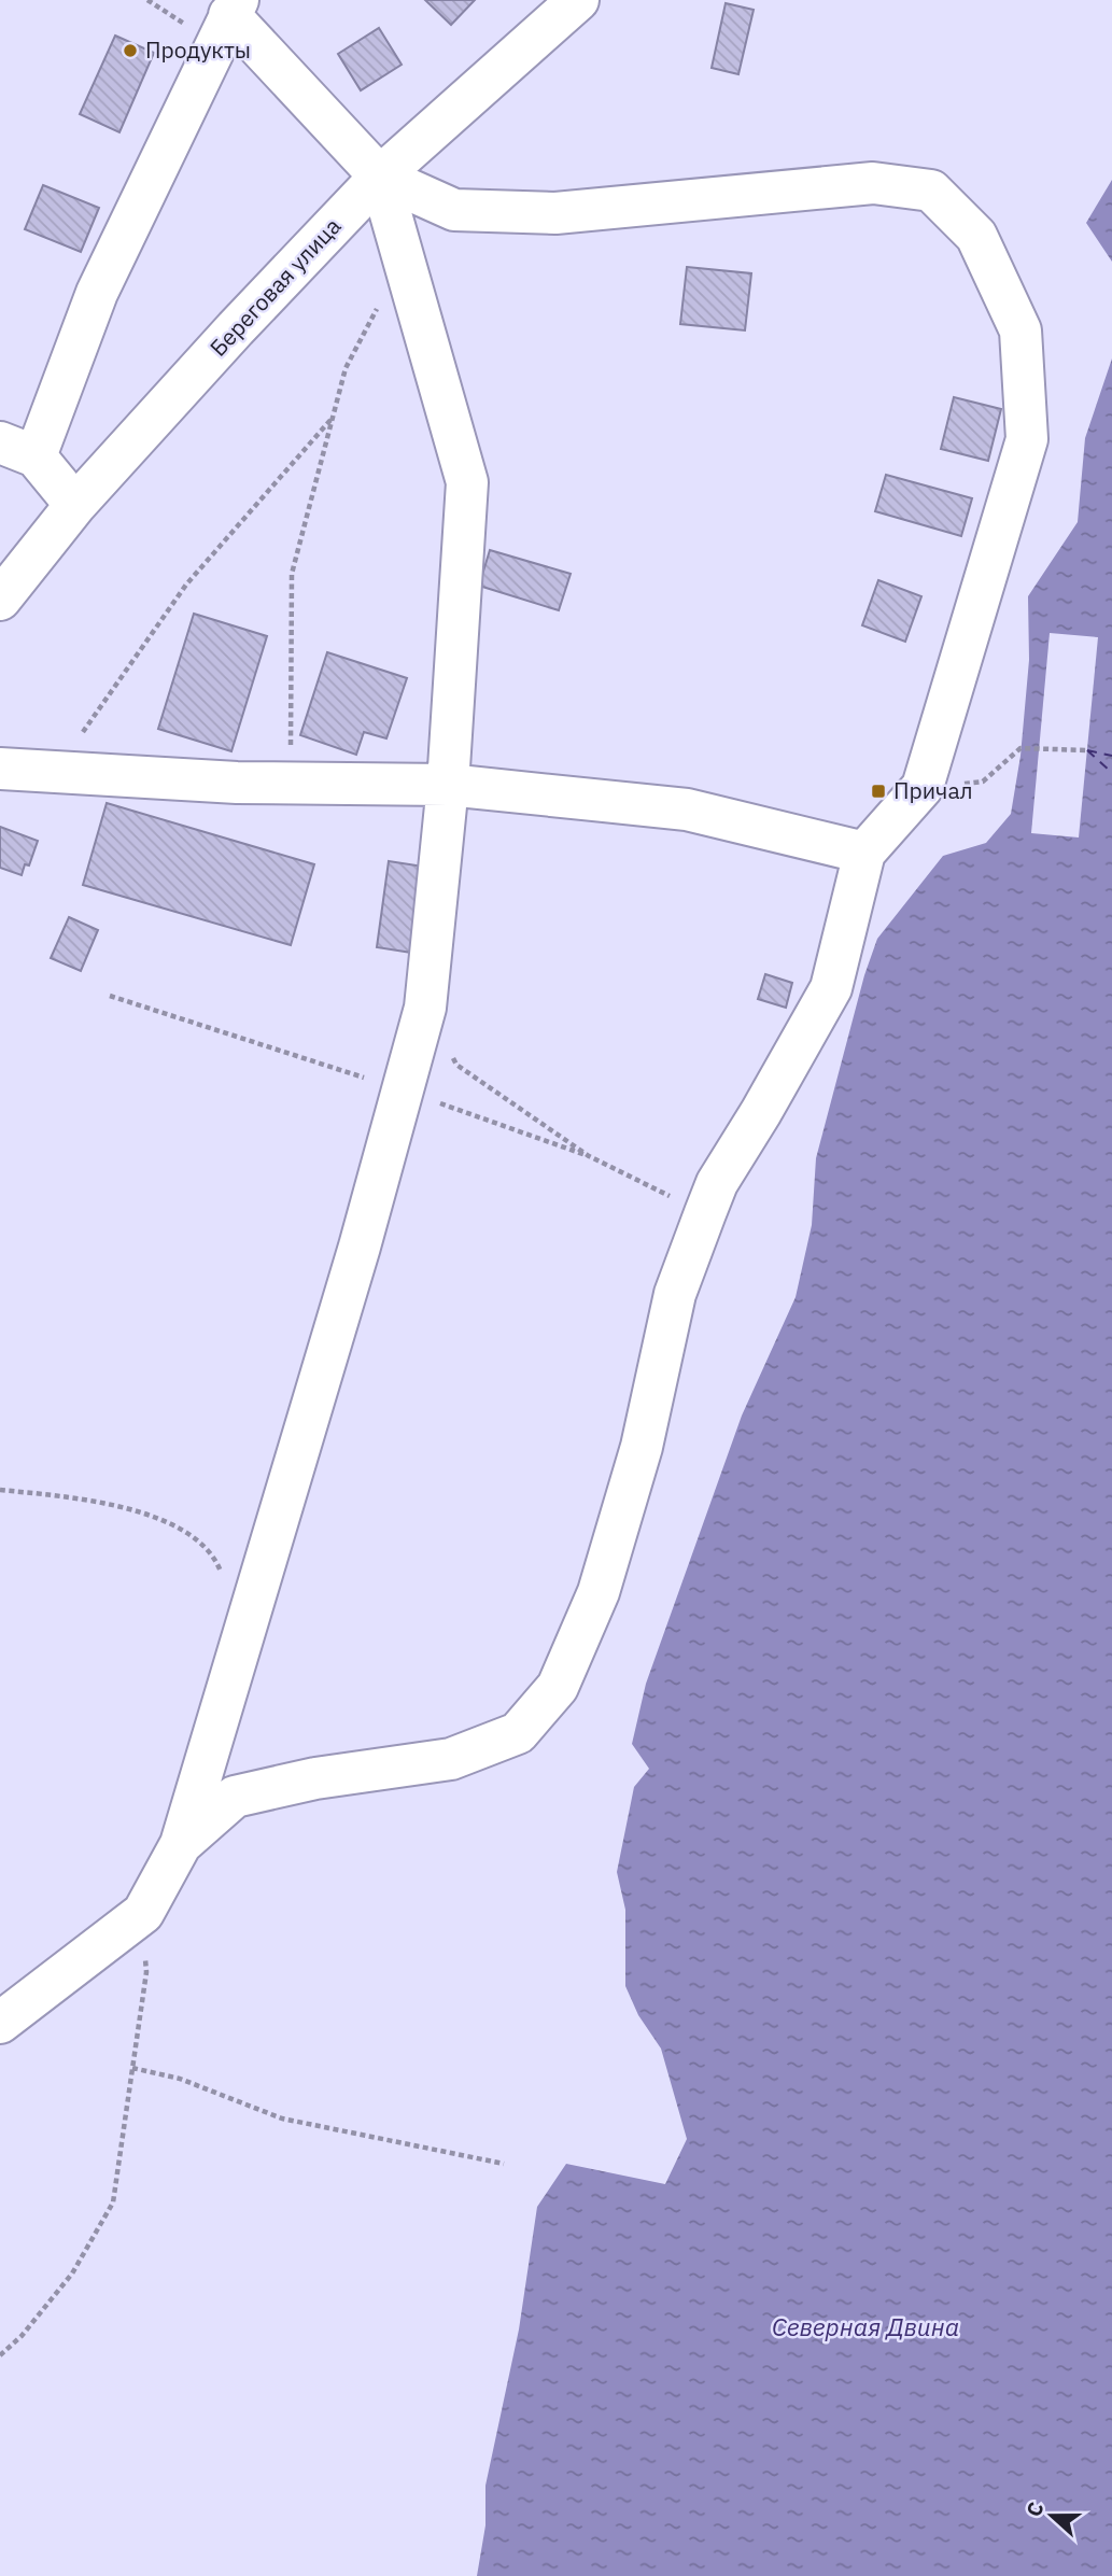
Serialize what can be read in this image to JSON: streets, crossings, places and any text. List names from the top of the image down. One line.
{"streets":{"street":["Береговая улица"]},"water":["Северная Двина"],"places":{"other":["Продукты"],"transit":["Причал"]},"north":"left"}
